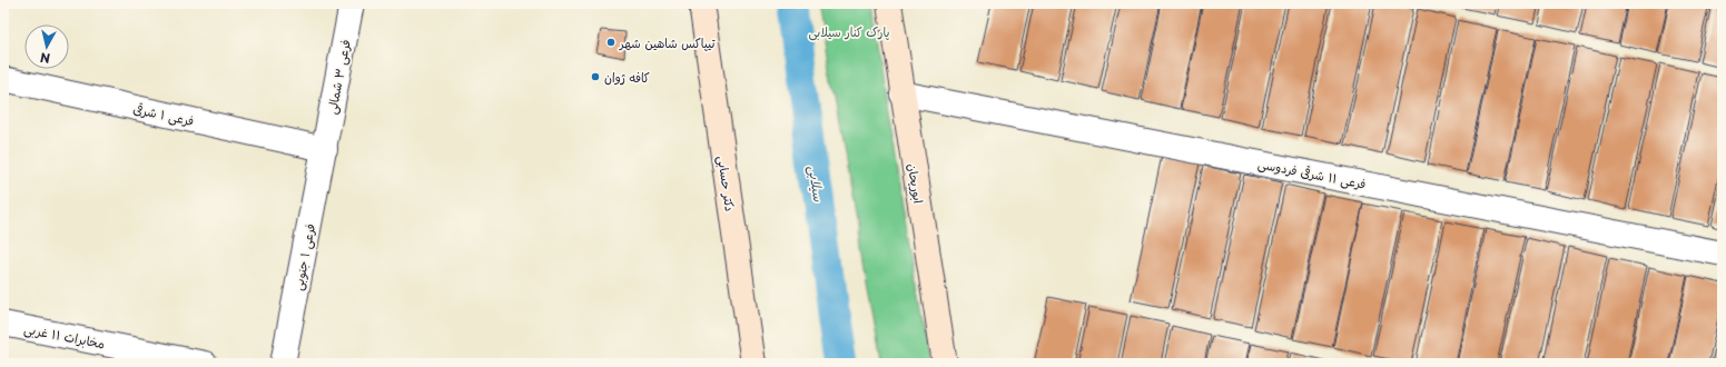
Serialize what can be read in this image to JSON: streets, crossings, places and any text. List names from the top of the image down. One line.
{"streets":{"main road":["دکتر حسابی","ابوریحان"],"street":["فرعی ۳ شمالی","فرعی ۱ شرقی","فرعی ۱۱ شرقی فردوسی","فرعی ۱ جنوبی","مخابرات ۱۱ غربی"]},"crossings":[["فرعی ۳ شمالی","فرعی ۱ شرقی"],["فرعی ۳ شمالی","فرعی ۱ جنوبی"],["فرعی ۱ شرقی","فرعی ۱ جنوبی"],["فرعی ۱۱ شرقی فردوسی","ابوریحان"]],"water":["سیلابی"],"parks":["پارک کنار سیلابی"],"places":["تیپاکس شاهین شهر","کافه ژوان"],"north":"bottom"}
